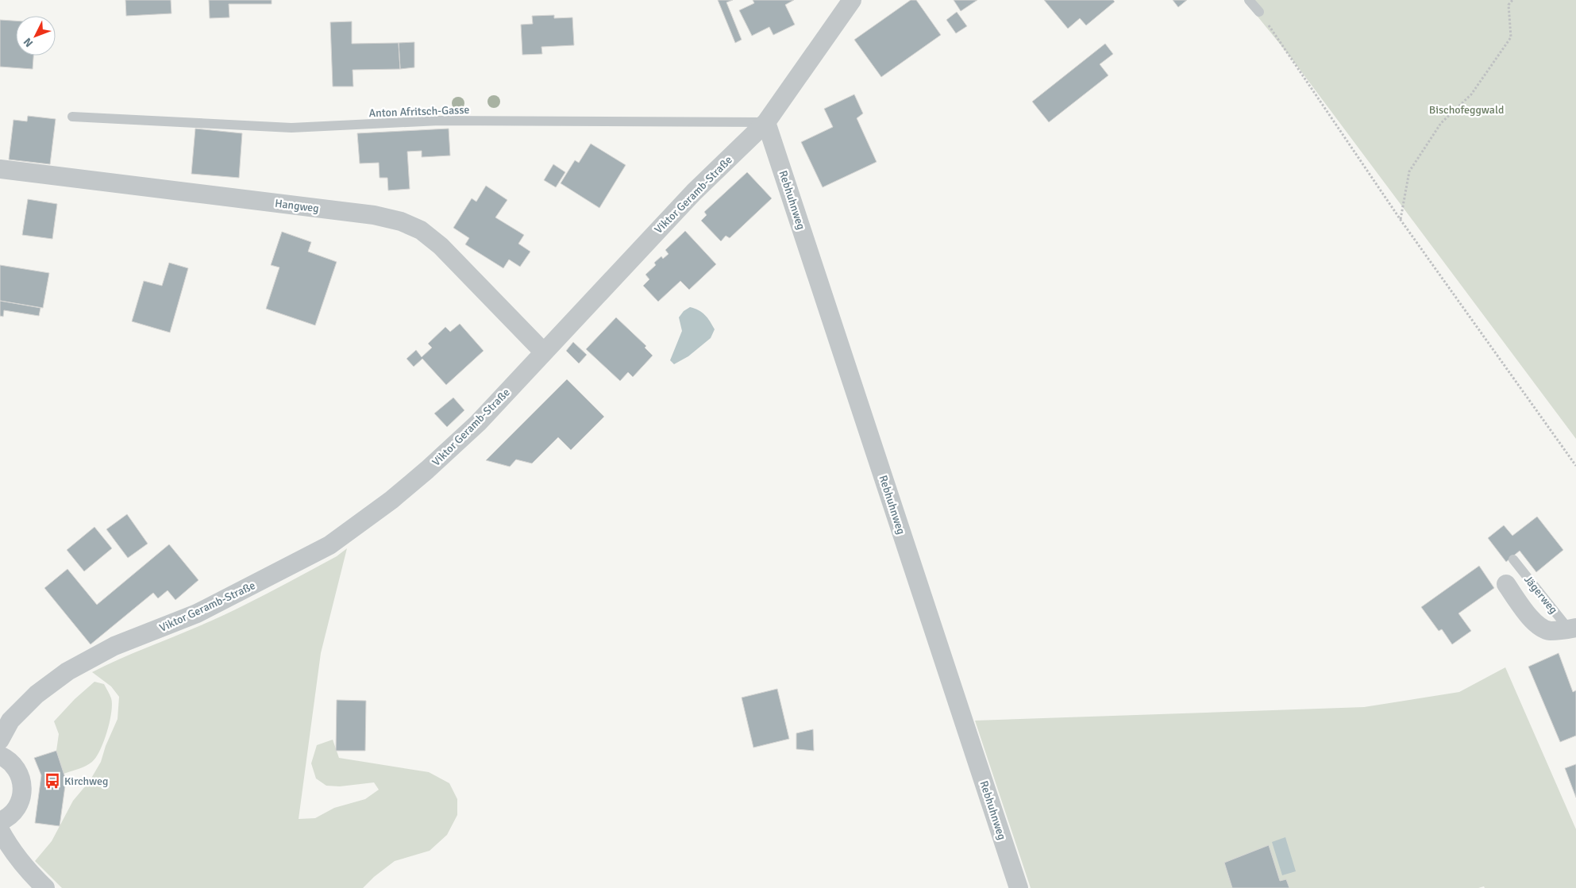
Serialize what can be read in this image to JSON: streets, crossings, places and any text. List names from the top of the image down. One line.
{"streets":{"street":["Viktor Geramb-Straße","Rebhuhnweg","Hangweg","Jägerweg"],"lane":["Anton Afritsch-Gasse"]},"crossings":[["Anton Afritsch-Gasse","Viktor Geramb-Straße"],["Anton Afritsch-Gasse","Rebhuhnweg"],["Viktor Geramb-Straße","Rebhuhnweg"],["Viktor Geramb-Straße","Hangweg"]],"parks":["Bischofeggwald"],"places":{"bus stop":["Kirchweg"]},"north":"bottom left"}
